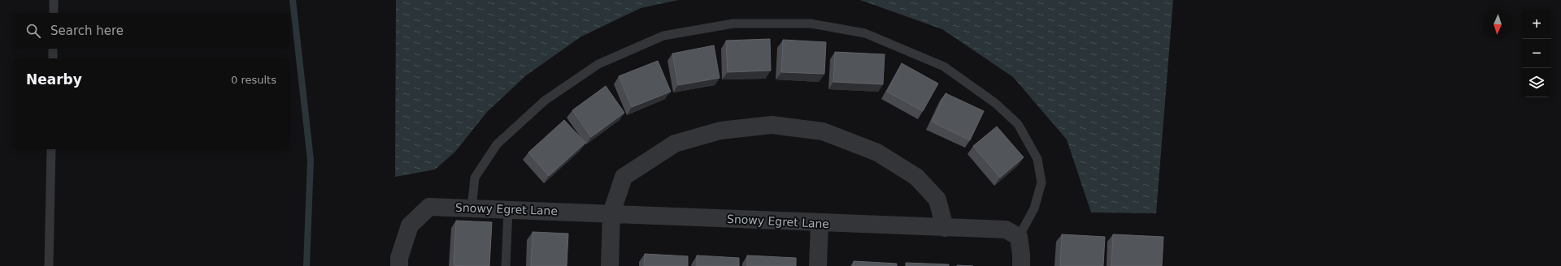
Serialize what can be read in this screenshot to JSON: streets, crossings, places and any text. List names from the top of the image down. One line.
{"streets":{"street":["Snowy Egret Lane"]},"north":"bottom","page":{"map_buttons":["+","−"],"search":"Search here","heading":["Nearby","0 results"]}}
